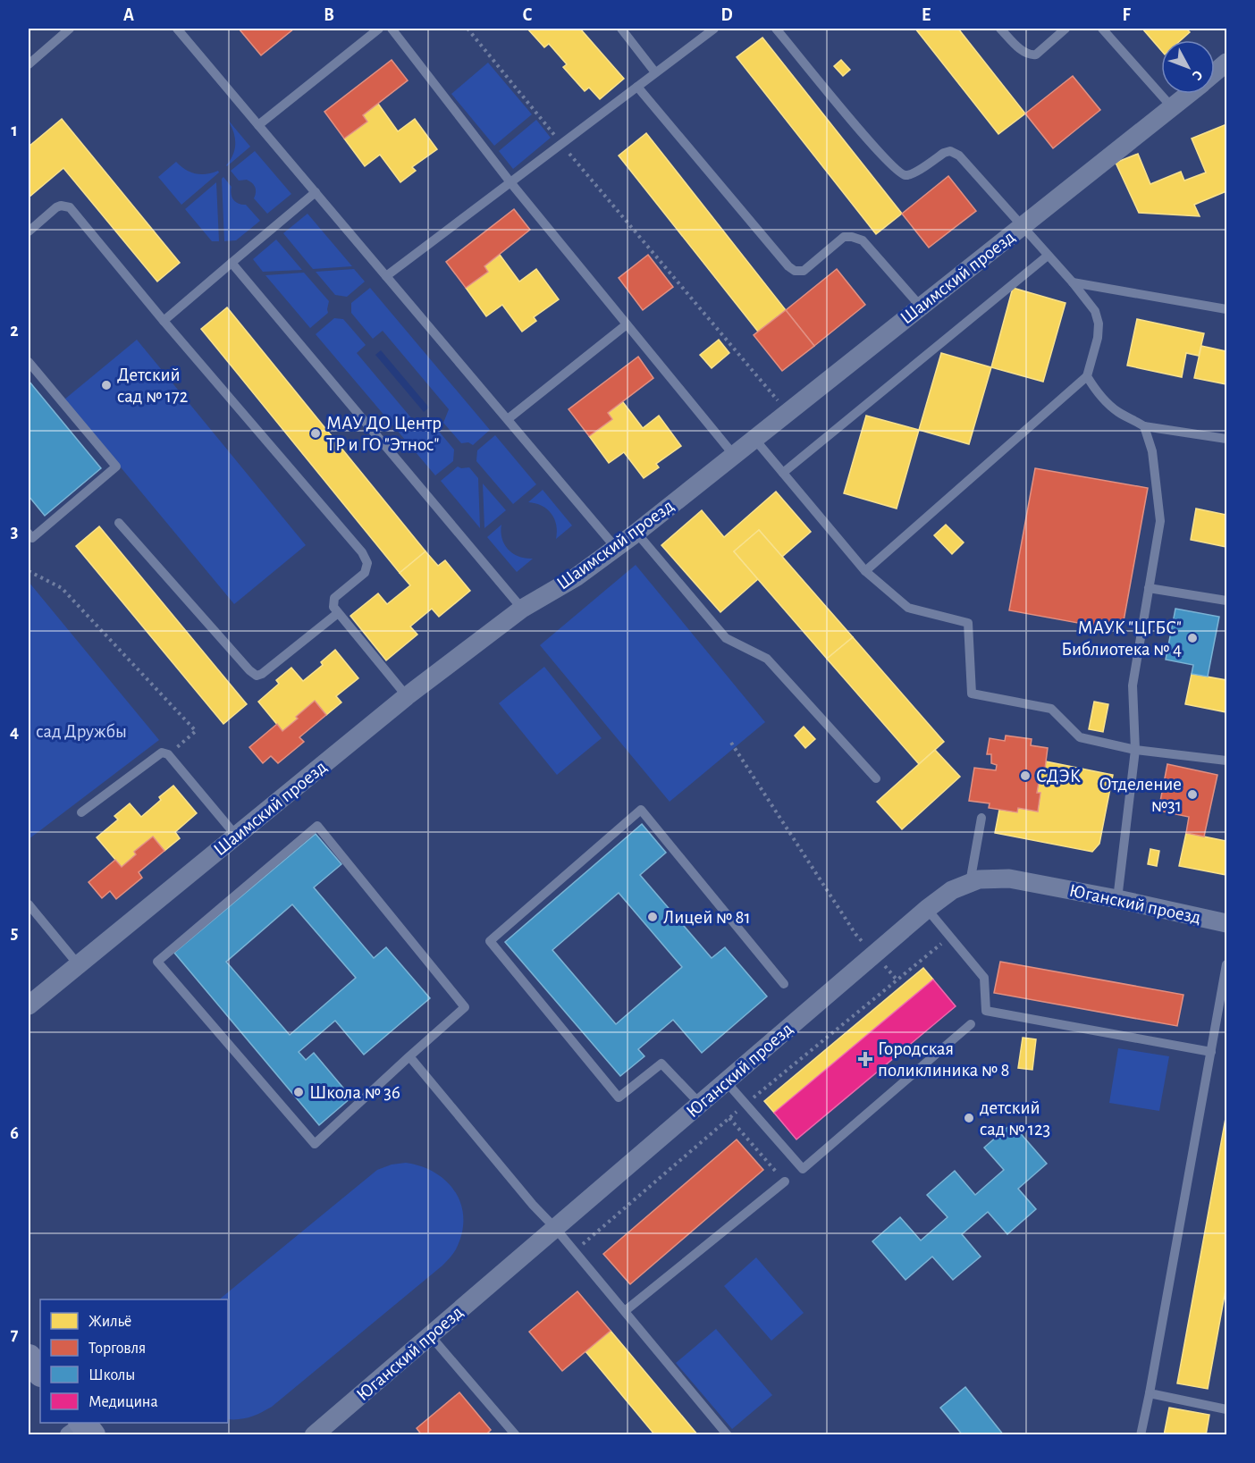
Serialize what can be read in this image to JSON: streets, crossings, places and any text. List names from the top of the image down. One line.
{"streets":{"street":["Шаимский проезд","Юганский проезд"]},"parks":["сад Дружбы"],"places":{"other":["Детский сад № 172","МАУ ДО Центр ТР и ГО \"Этнос\"","МАУК \"ЦГБС\" Библиотека № 4","СДЭК","Отделение №31","Лицей № 81","Школа № 36","детский сад № 123"],"health":["Городская поликлиника № 8"]},"legend":["Жильё","Торговля","Школы","Медицина"],"north":"bottom right","grid":{"columns":["A","B","C","D","E","F"],"rows":["1","2","3","4","5","6","7"]}}
